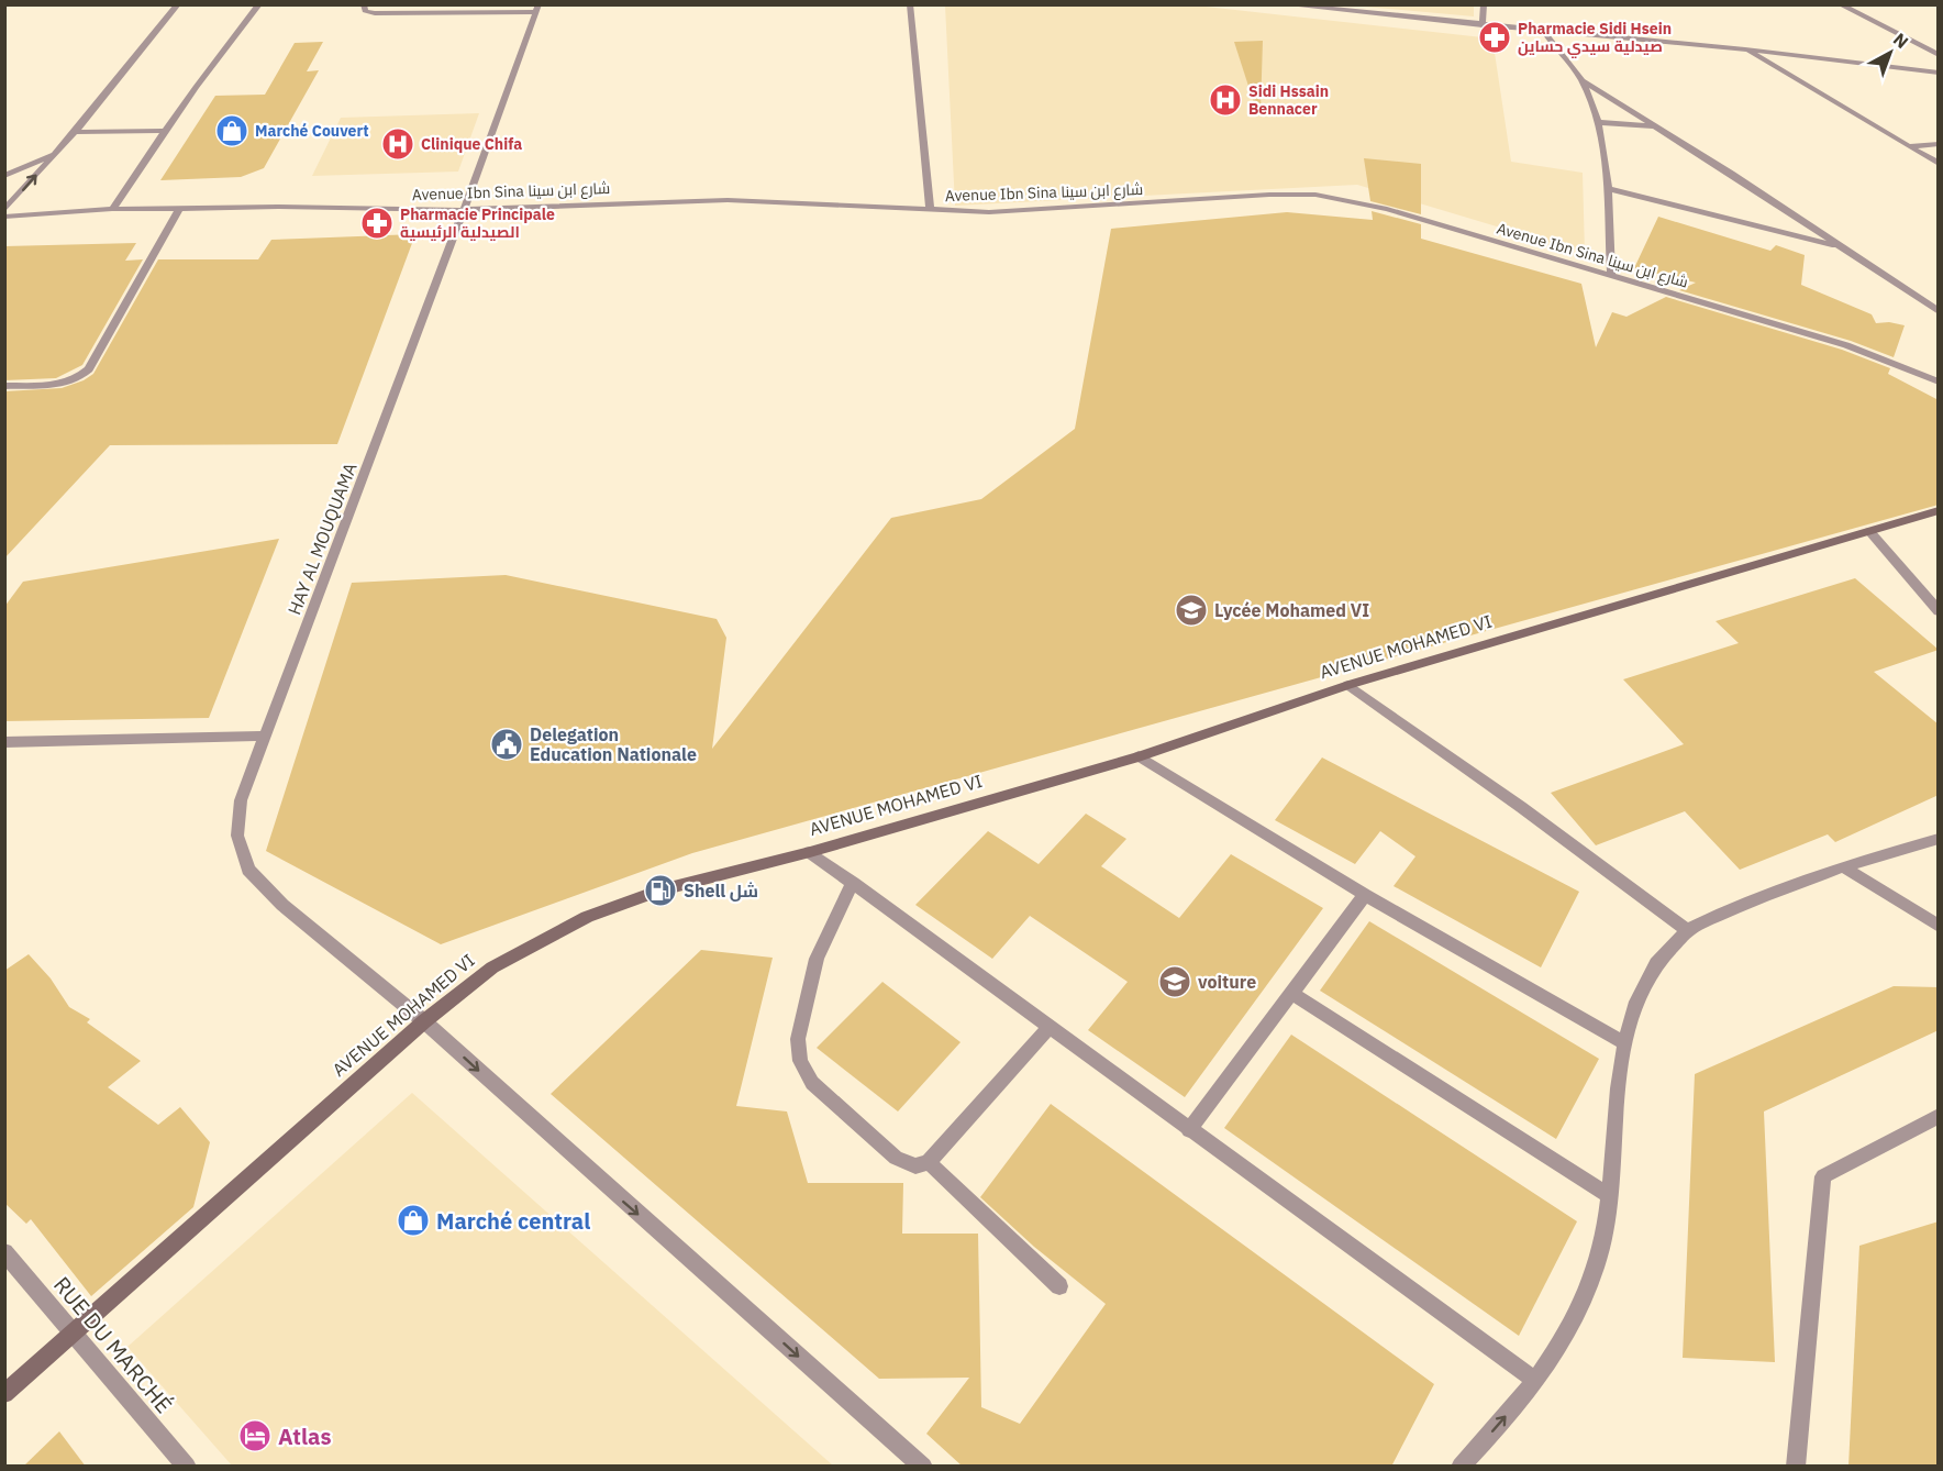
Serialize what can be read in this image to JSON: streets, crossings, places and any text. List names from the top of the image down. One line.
{"streets":{"main road":["AVENUE MOHAMED VI"],"street":["Avenue Ibn Sina شارع ابن سينا","HAY AL MOUQUAMA","RUE DU MARCHÉ"]},"crossings":[["Avenue Ibn Sina شارع ابن سينا","HAY AL MOUQUAMA"],["HAY AL MOUQUAMA","AVENUE MOHAMED VI"],["AVENUE MOHAMED VI","RUE DU MARCHÉ"]],"one_way":["HAY AL MOUQUAMA"],"places":{"pharmacy":["Pharmacie Sidi Hsein صيدلية سيدي حساين","Pharmacie Principale الصيدلية الرئيسية"],"hospital":["Sidi Hssain Bennacer","Clinique Chifa"],"shop":["Marché Couvert","Marché central"],"school or university":["Lycée Mohamed VI","voiture"],"public building":["Delegation Education Nationale"],"fuel station":["Shell شل"],"hotel":["Atlas"]},"north":"top right"}
